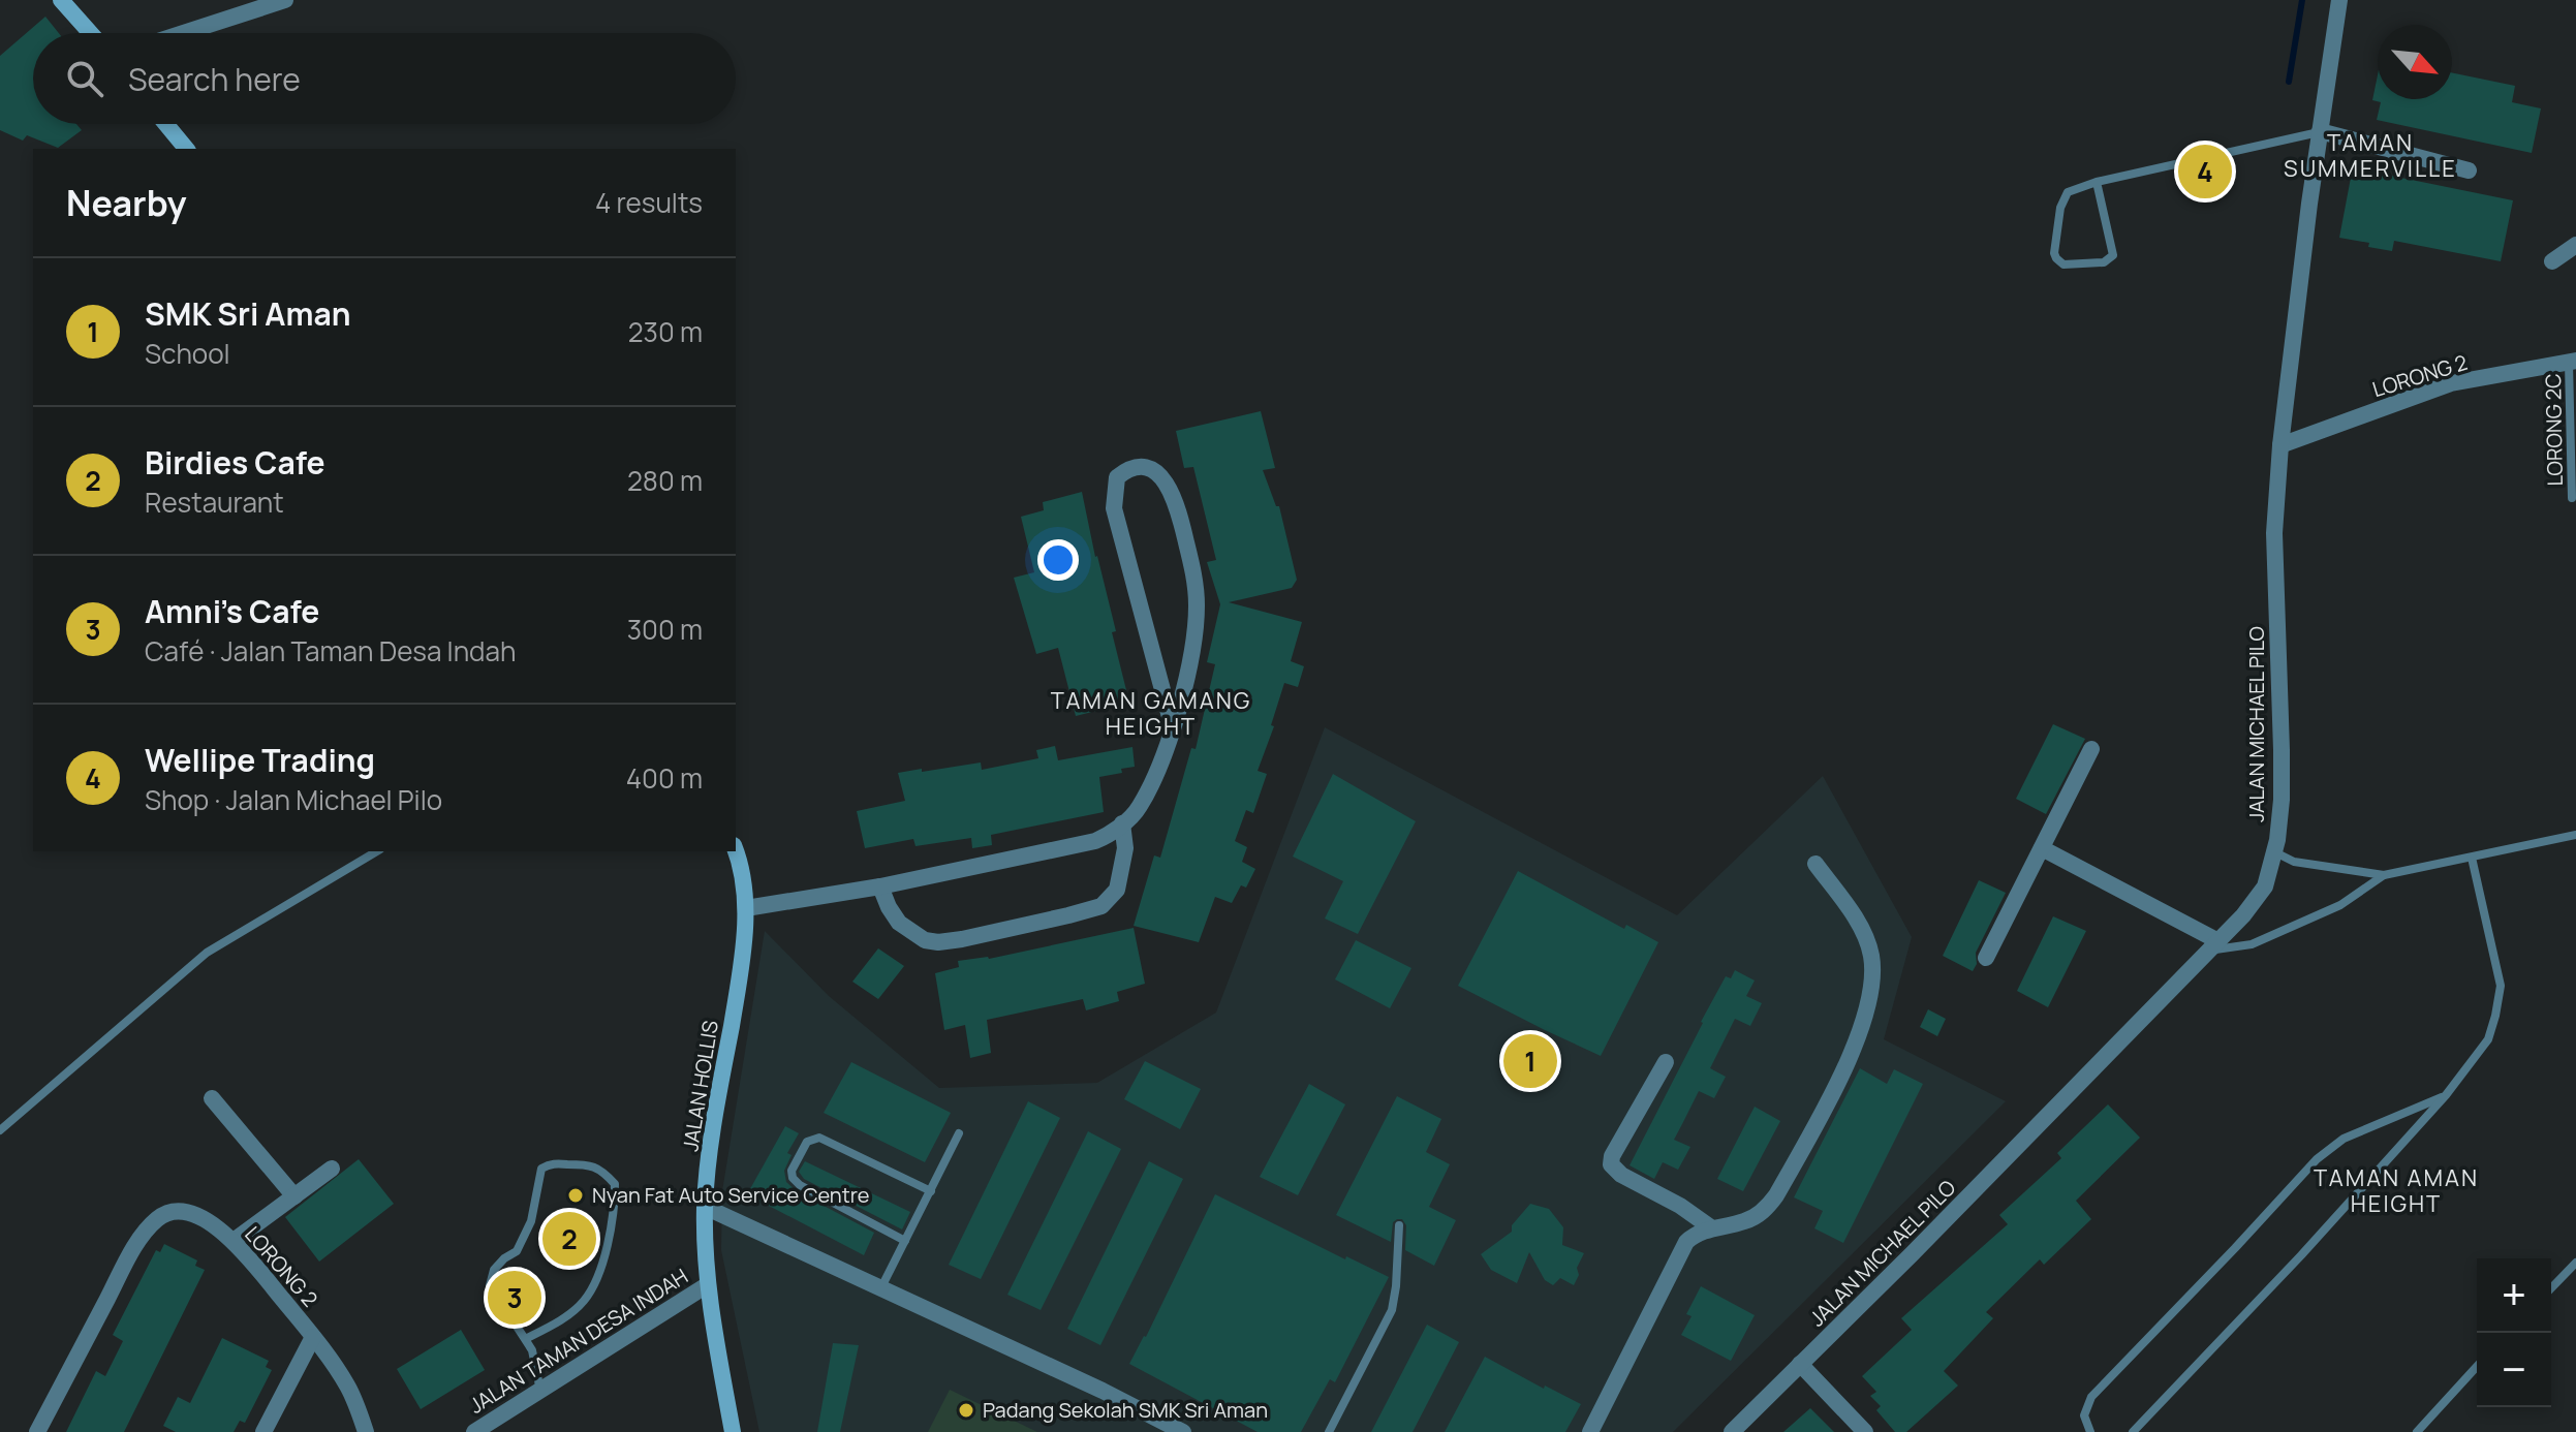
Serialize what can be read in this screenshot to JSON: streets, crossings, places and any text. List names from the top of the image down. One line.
{"streets":{"main road":["JALAN HOLLIS"],"street":["LORONG 2","JALAN MICHAEL PILO","JALAN TAMAN DESA INDAH"],"lane":["LORONG 2C"]},"crossings":[["LORONG 2","LORONG 2C"],["LORONG 2","JALAN MICHAEL PILO"],["JALAN HOLLIS","JALAN TAMAN DESA INDAH"]],"districts":["TAMAN SUMMERVILLE","TAMAN GAMANG HEIGHT","TAMAN AMAN HEIGHT"],"places":["Nyan Fat Auto Service Centre","Padang Sekolah SMK Sri Aman"],"north":"bottom right","page":{"search":"Search here","pins":["4","1","2","3"],"heading":["Nearby","4 results"],"list":[{"mark":"1","name":"SMK Sri Aman","note":"School","value":"230 m"},{"mark":"2","name":"Birdies Cafe","note":"Restaurant","value":"280 m"},{"mark":"3","name":"Amni's Cafe","note":"Café · Jalan Taman Desa Indah","value":"300 m"},{"mark":"4","name":"Wellipe Trading","note":"Shop · Jalan Michael Pilo","value":"400 m"}],"map_buttons":["+","−"]}}
